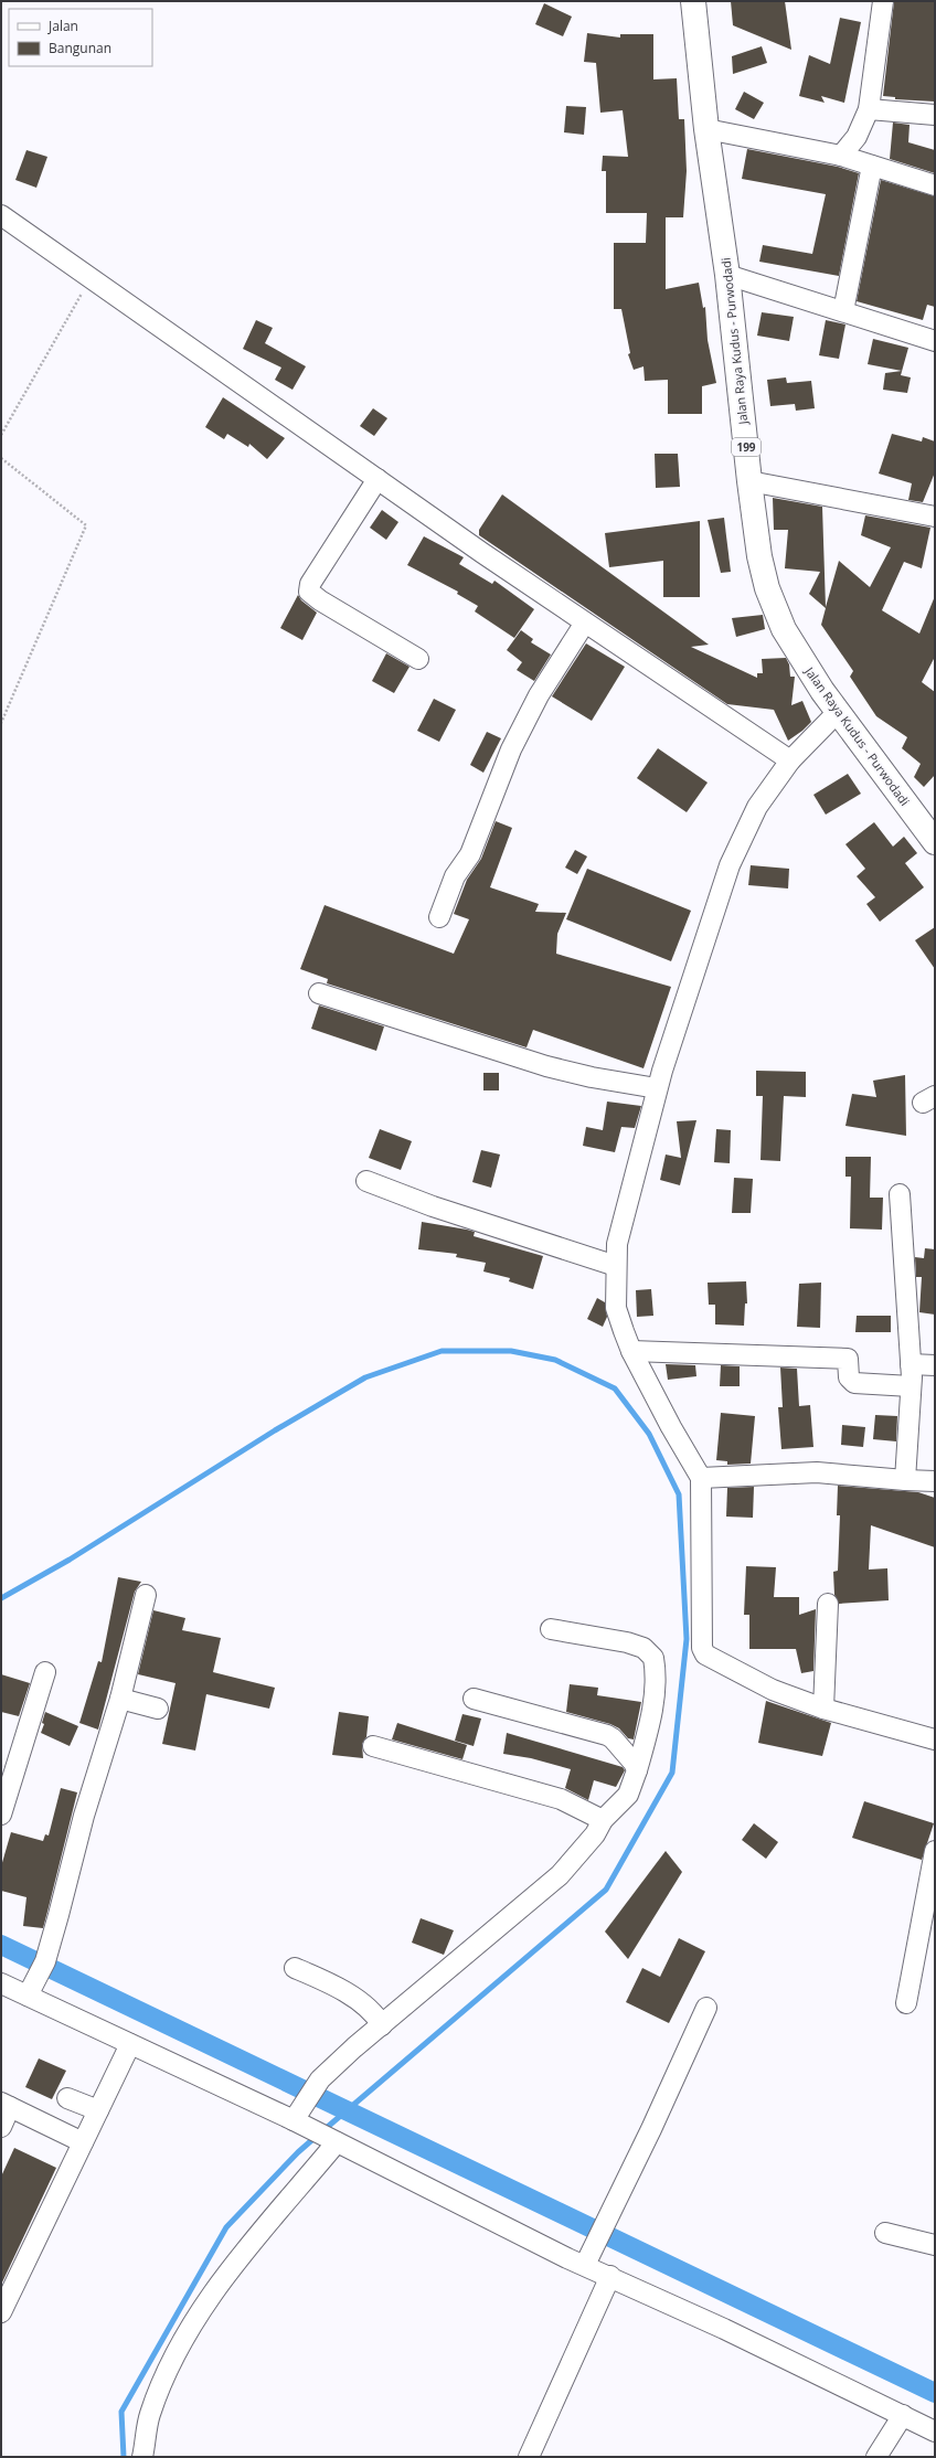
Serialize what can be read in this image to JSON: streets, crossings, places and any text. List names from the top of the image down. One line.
{"streets":{"main road":["Jalan Raya Kudus - Purwodadi","199"]},"legend":["Jalan","Bangunan"]}
